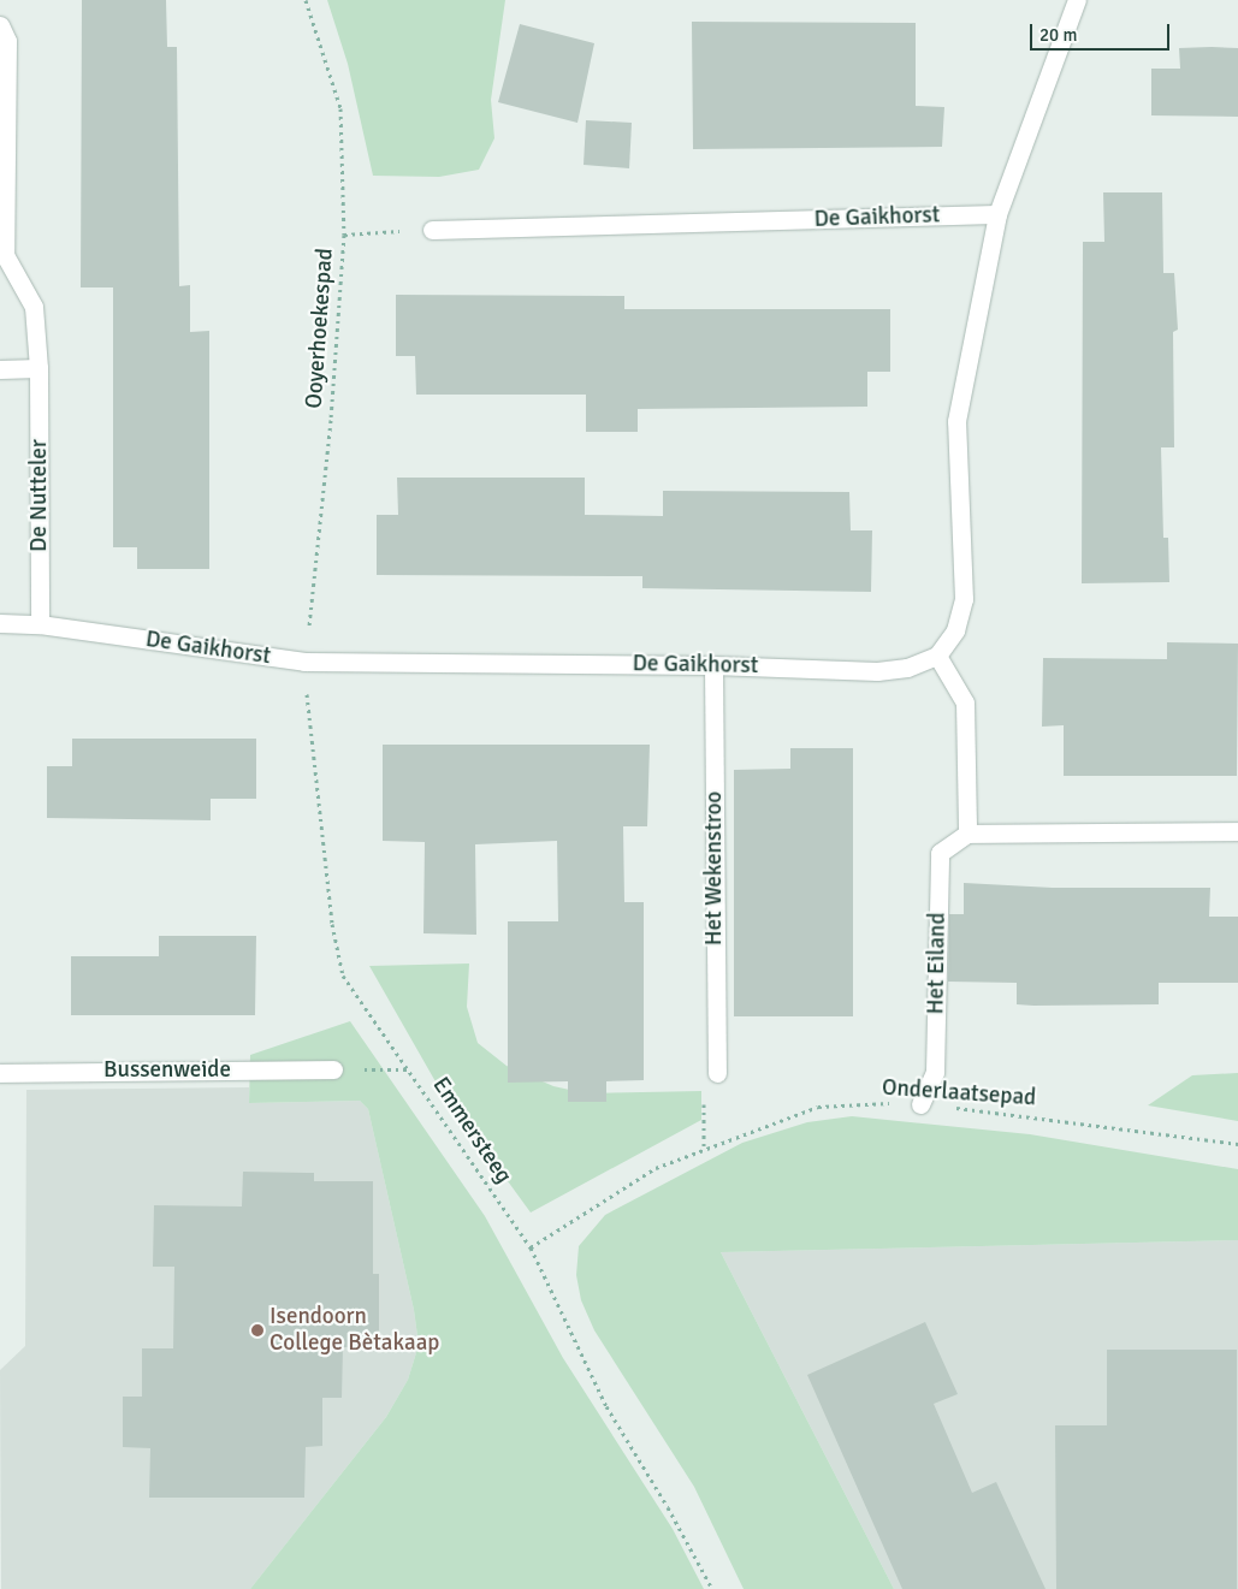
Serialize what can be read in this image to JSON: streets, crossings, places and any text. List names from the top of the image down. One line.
{"streets":{"street":["De Gaikhorst","De Nutteler","Het Wekenstroo","Het Eiland","Bussenweide"],"path":["Ooyerhoekespad","Onderlaatsepad","Emmersteeg"]},"crossings":[["De Gaikhorst","Ooyerhoekespad"],["De Gaikhorst","De Nutteler"],["De Gaikhorst","Het Wekenstroo"],["De Gaikhorst","Emmersteeg"],["Ooyerhoekespad","Emmersteeg"],["Het Eiland","Onderlaatsepad"],["Onderlaatsepad","Emmersteeg"]],"places":["Isendoorn College Bètakaap"],"scale_bar":"20 m"}
